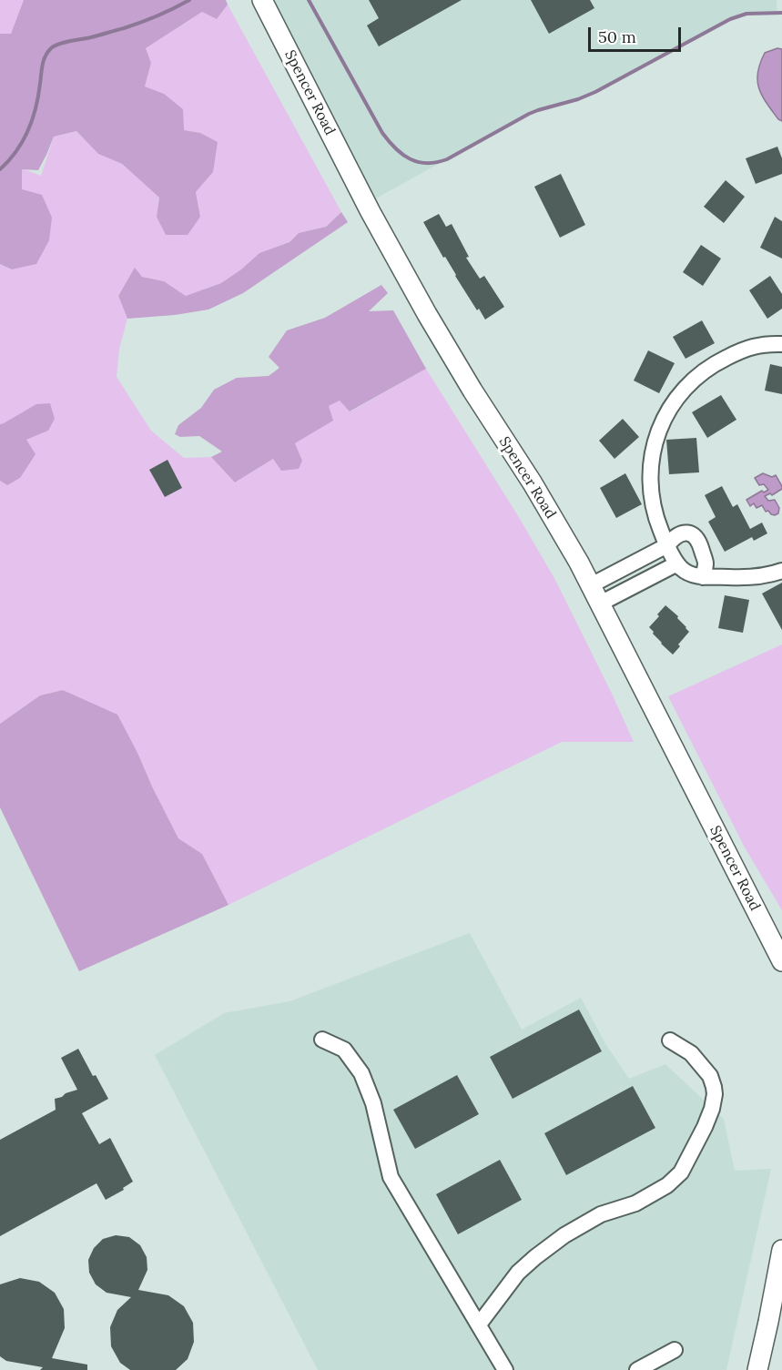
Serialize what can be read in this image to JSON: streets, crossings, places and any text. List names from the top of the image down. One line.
{"streets":{"street":["Spencer Road"]},"scale_bar":"50 m"}
